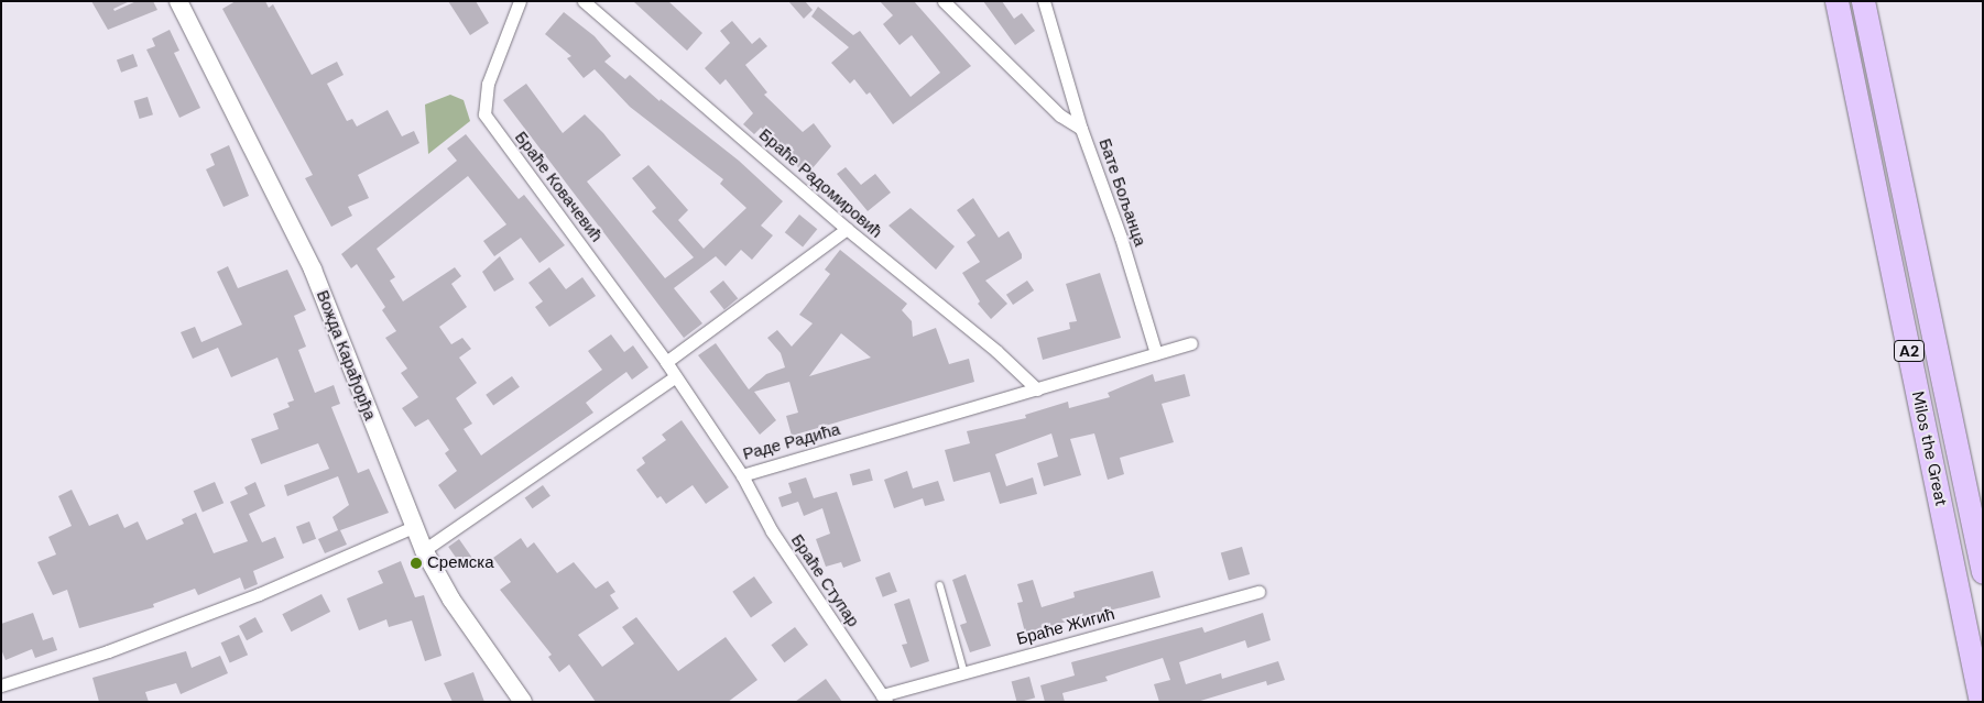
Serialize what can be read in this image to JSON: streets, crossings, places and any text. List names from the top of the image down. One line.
{"streets":{"highway":["A2","Milos the Great"],"main road":["Вожда Карађорђа"],"street":["Браће Радомировић","Браће Ковачевић","Бате Бољанца","Раде Радића","Браће Ступар","Браће Жигић"]},"crossings":[["Браће Радомировић","Раде Радића"],["Браће Ковачевић","Раде Радића"],["Бате Бољанца","Раде Радића"],["Раде Радића","Браће Ступар"],["Браће Ступар","Браће Жигић"]],"places":["Сремска"]}
